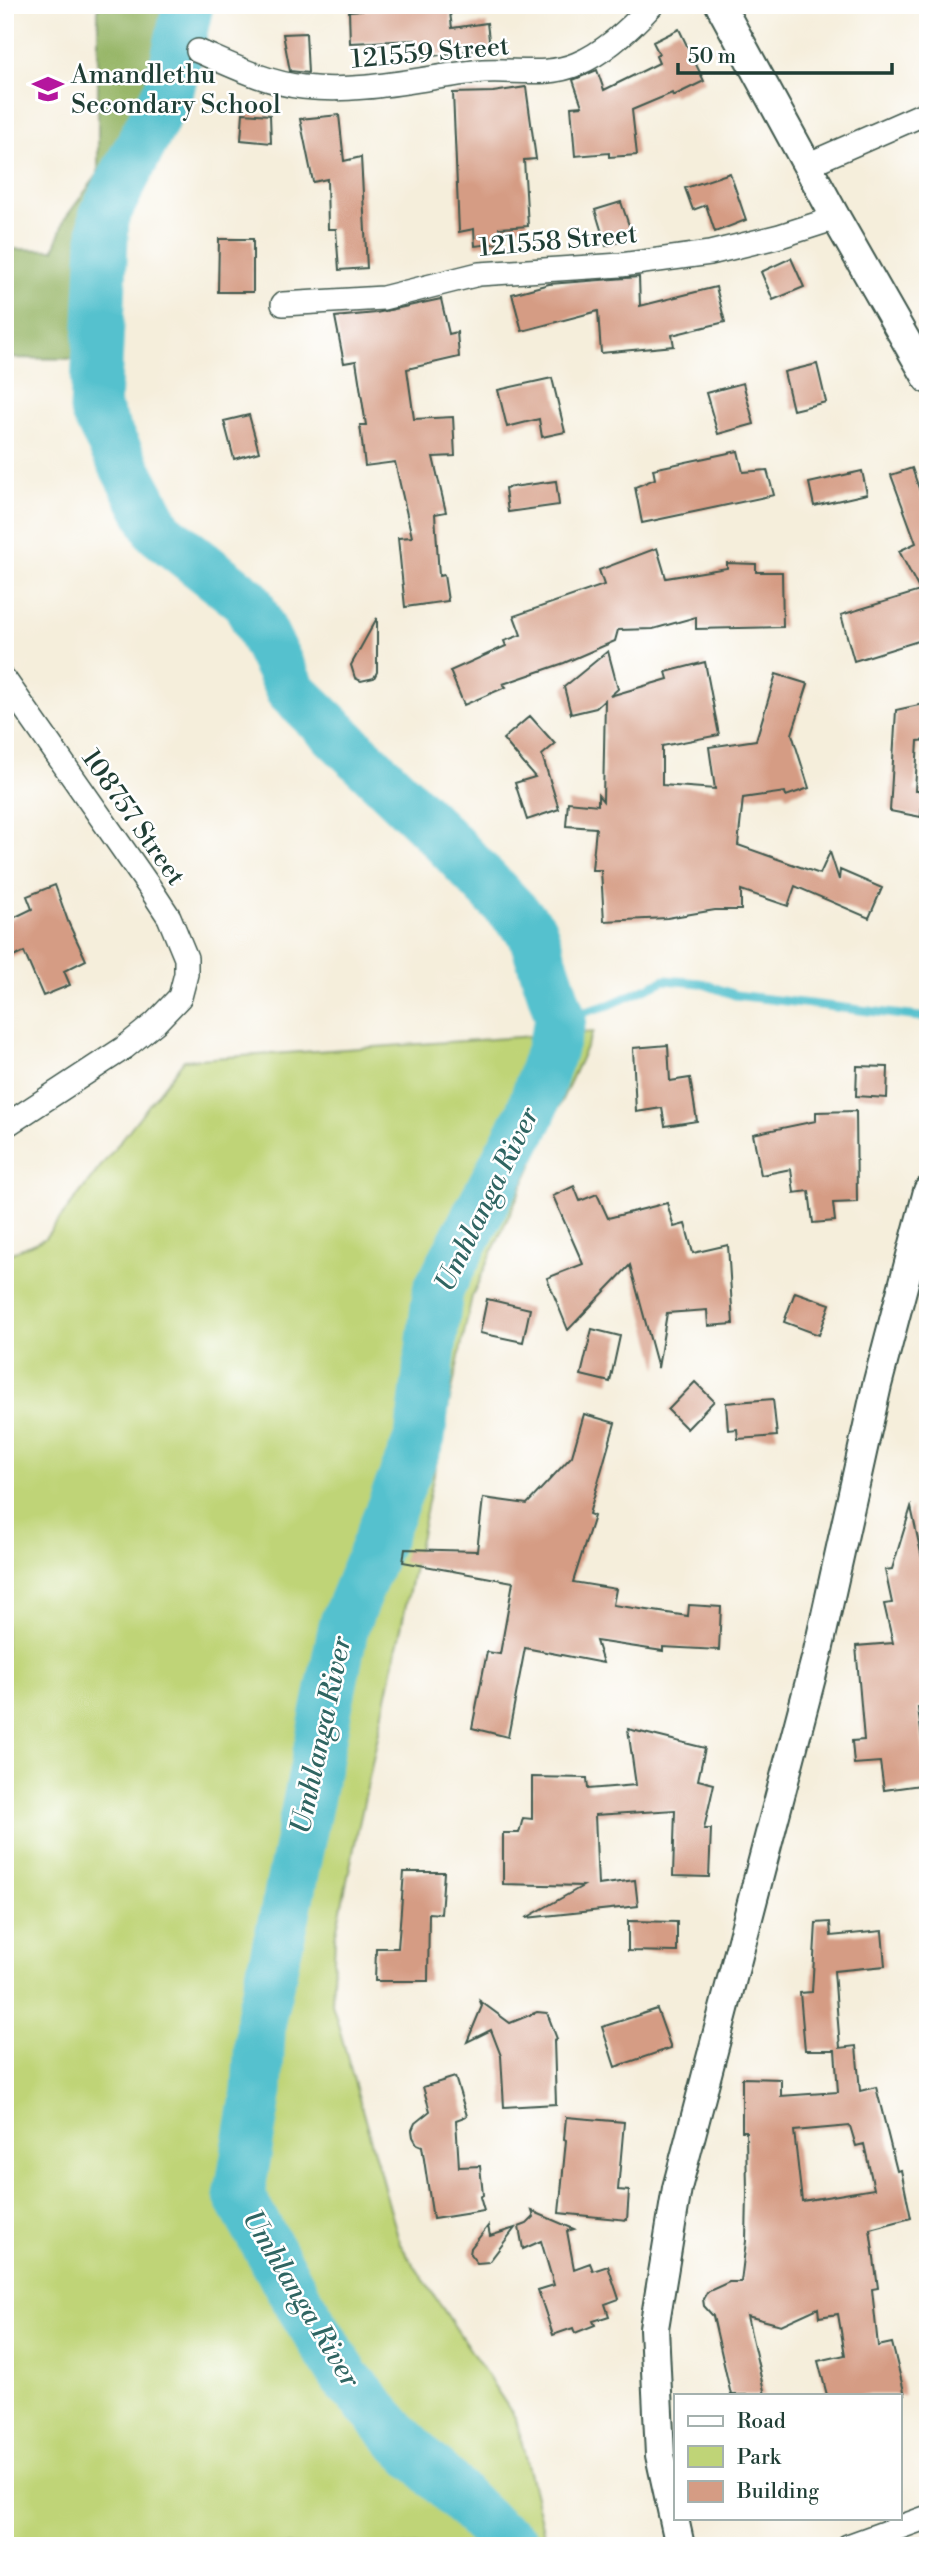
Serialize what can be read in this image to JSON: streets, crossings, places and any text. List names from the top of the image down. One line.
{"streets":{"street":["121559 Street","121558 Street","108757 Street"]},"water":["Umhlanga River"],"places":{"school or university":["Amandlethu Secondary School"]},"legend":["Road","Park","Building"],"scale_bar":"50 m"}
